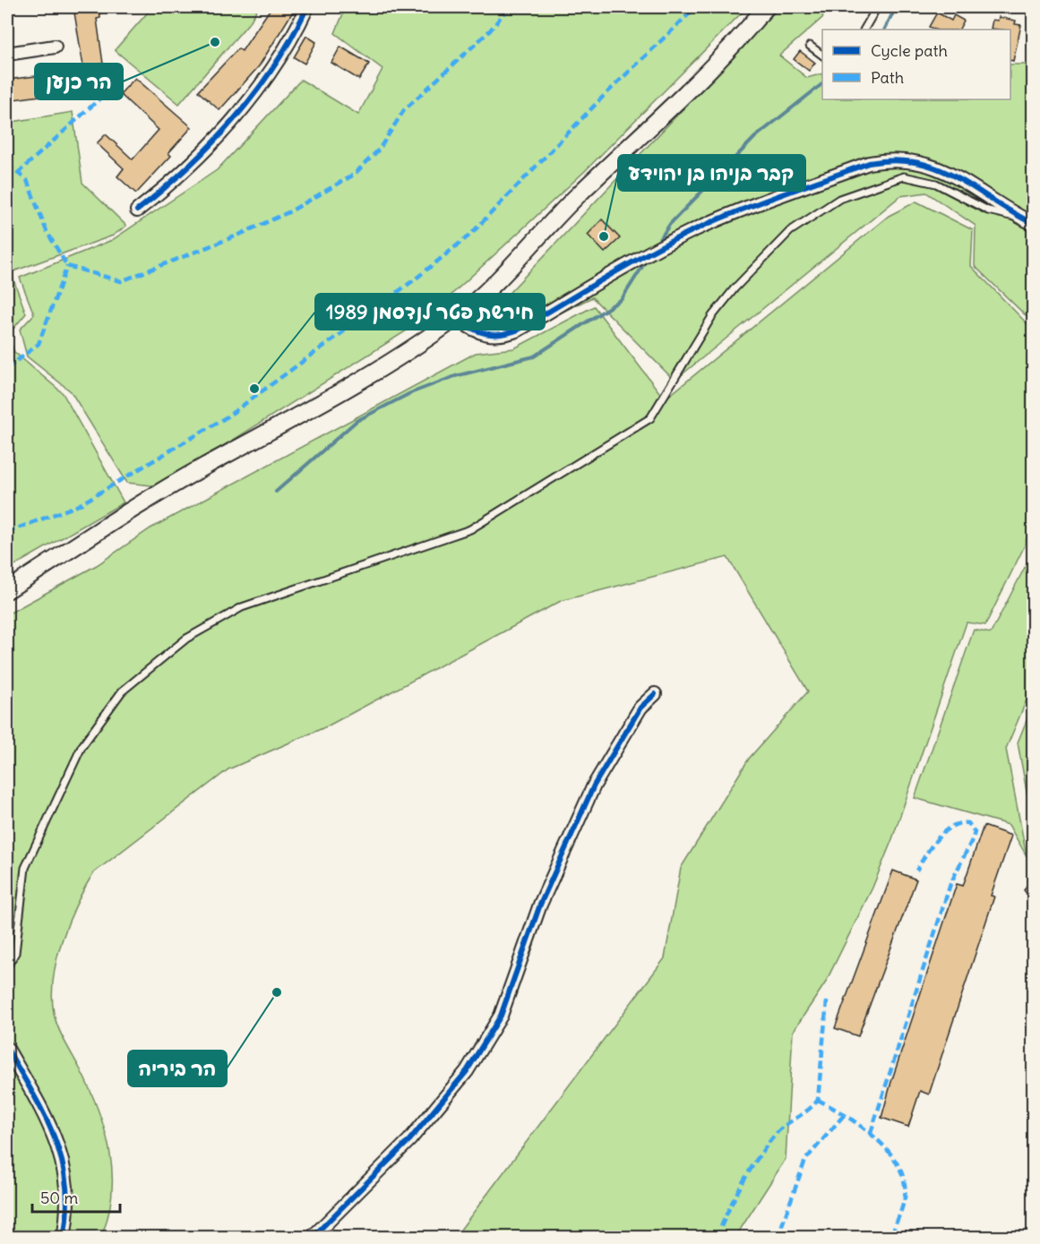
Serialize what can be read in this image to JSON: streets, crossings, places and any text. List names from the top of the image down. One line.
{"places":["הר כנען","קבר בניהו בן יהוידע","חירשת פטר לנדסמן 1989","הר ביריה"],"legend":["Cycle path","Path"],"scale_bar":"50 m"}
